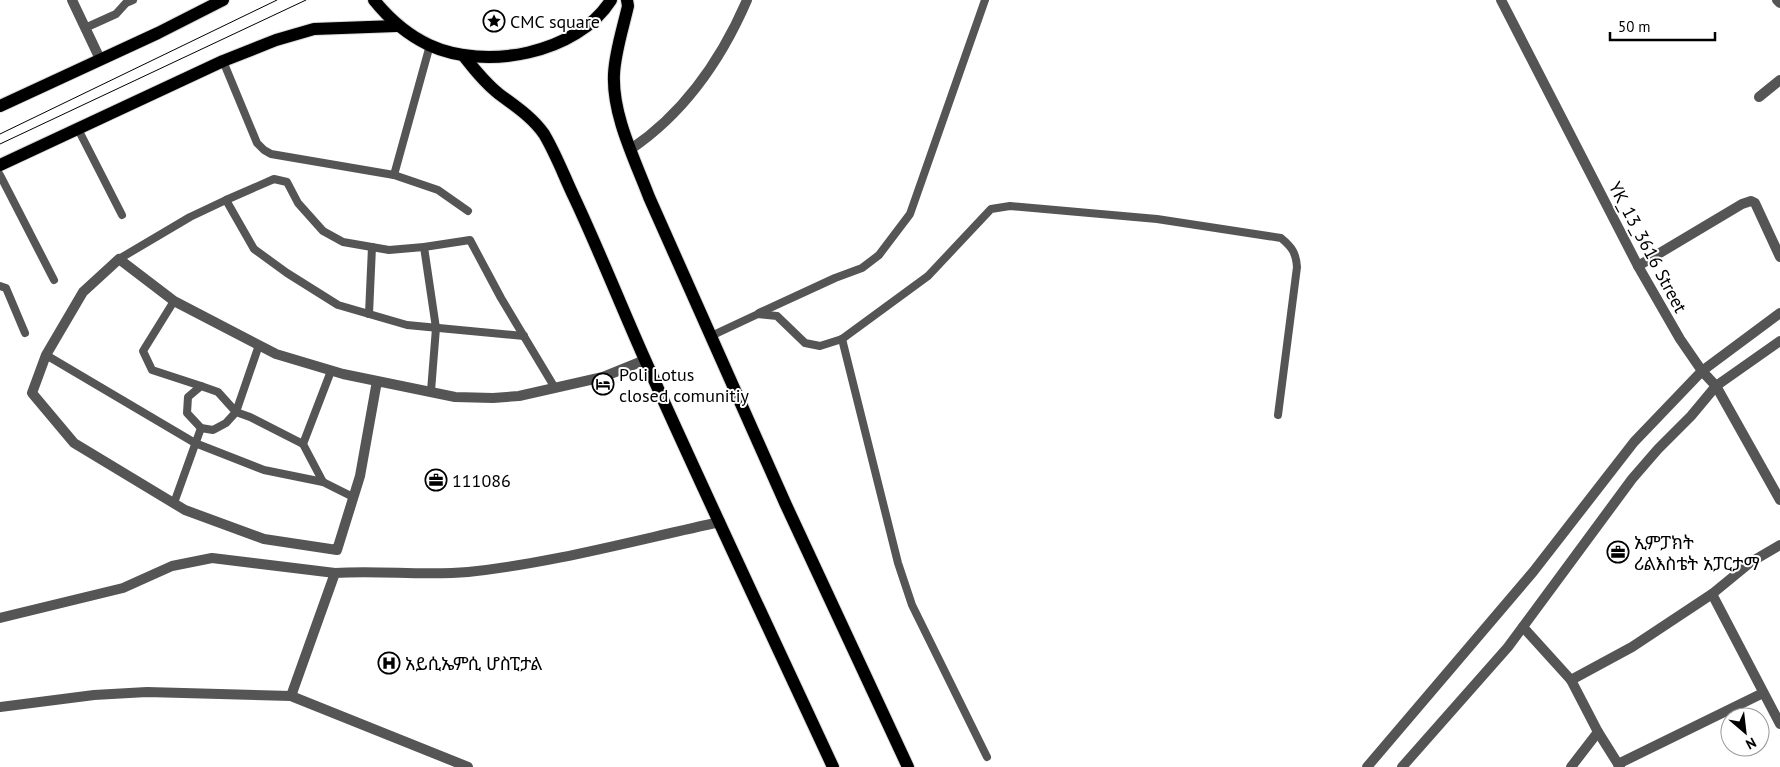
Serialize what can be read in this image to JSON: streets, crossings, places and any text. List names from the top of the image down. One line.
{"streets":{"street":["YK_13_3616 Street"]},"places":{"place":["CMC square"],"hotel":["Poli Lotus closed comunitiy"],"office":["111086","ኢምፓክት ሪልእስቴት አፓርታማ"],"hospital":["አይሲኤምሲ ሆስፒታል"]},"scale_bar":"50 m","north":"bottom right"}
